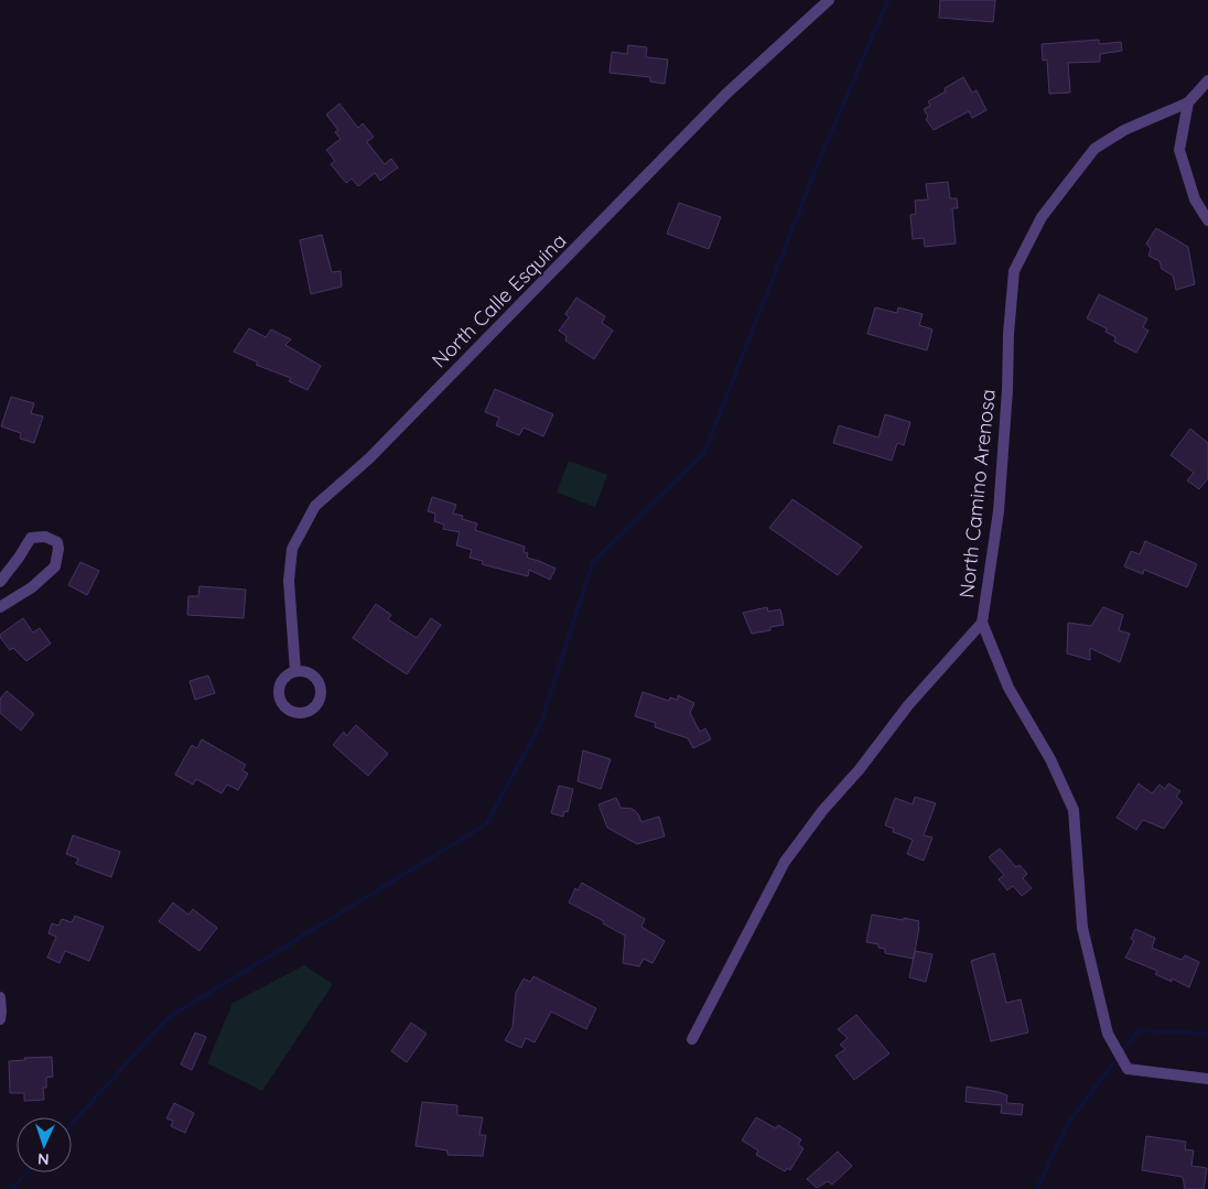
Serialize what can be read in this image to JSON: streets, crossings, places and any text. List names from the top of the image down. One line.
{"streets":{"street":["North Calle Esquina","North Camino Arenosa"]},"north":"bottom"}
